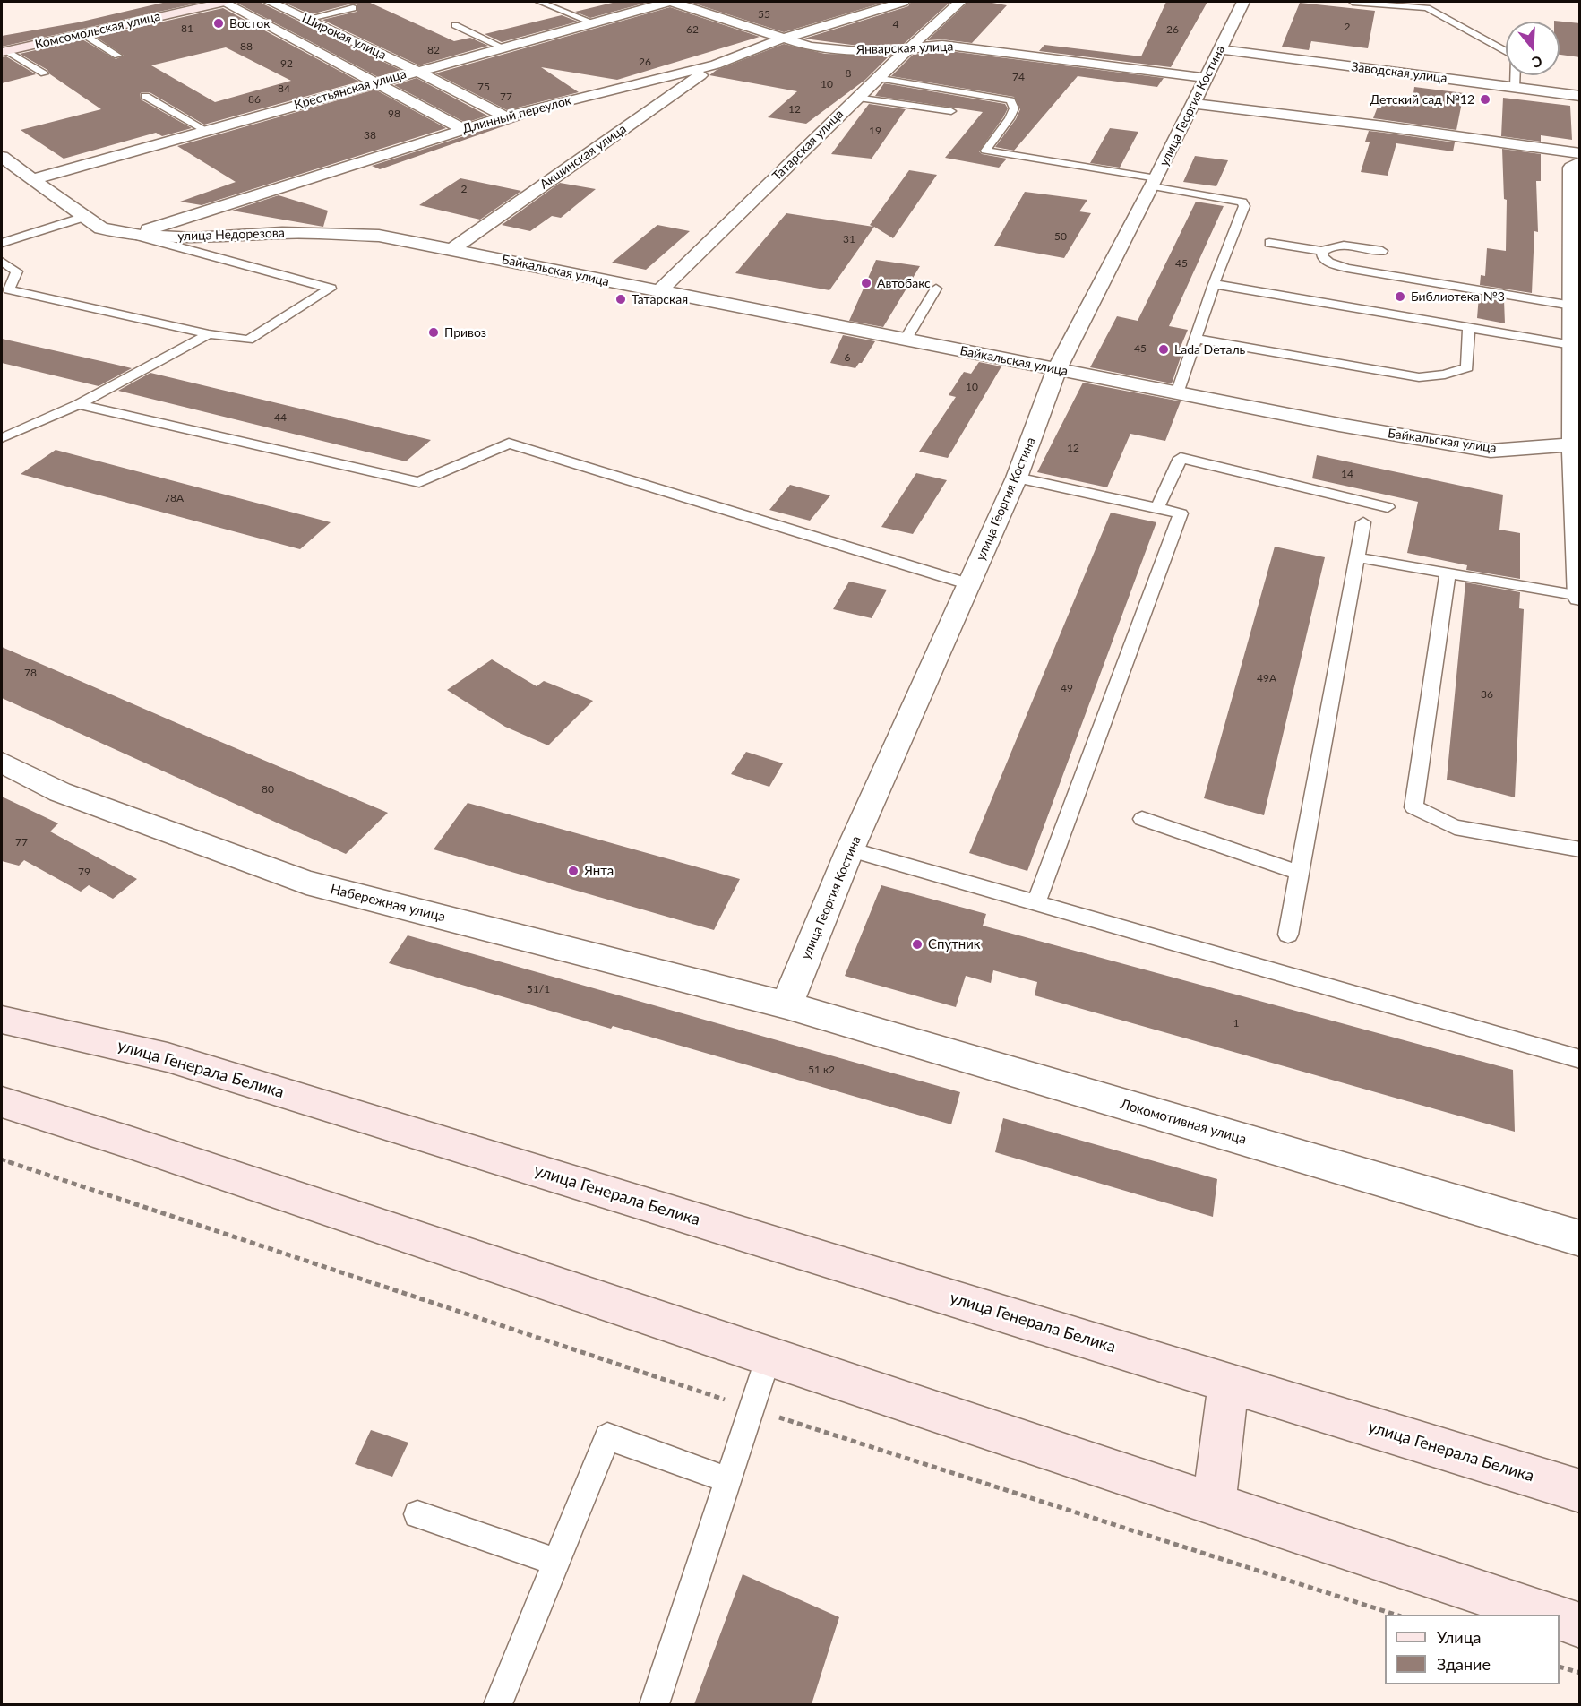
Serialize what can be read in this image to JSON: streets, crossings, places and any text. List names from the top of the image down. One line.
{"streets":{"main road":["Комсомольская улица","улица Генерала Белика"],"street":["Широкая улица","Январская улица","Заводская улица","Крестьянская улица","улица Георгия Костина","Длинный переулок","Татарская улица","Акшинская улица","улица Недорезова","Байкальская улица","Набережная улица","Локомотивная улица"]},"crossings":[["Комсомольская улица","Широкая улица"],["Широкая улица","Крестьянская улица"],["Широкая улица","Длинный переулок"],["Январская улица","улица Георгия Костина"],["Январская улица","Длинный переулок"],["Январская улица","Татарская улица"],["Заводская улица","улица Георгия Костина"],["Крестьянская улица","улица Недорезова"],["улица Георгия Костина","Байкальская улица"],["улица Георгия Костина","Набережная улица"],["улица Георгия Костина","Локомотивная улица"],["Длинный переулок","Акшинская улица"],["Длинный переулок","улица Недорезова"],["Татарская улица","Байкальская улица"],["Акшинская улица","улица Недорезова"],["Акшинская улица","Байкальская улица"],["улица Недорезова","Байкальская улица"],["Набережная улица","Локомотивная улица"]],"places":["Восток","Детский сад №12","Автобакс","Библиотека №3","Татарская","Привоз","Lada Dеталь","Янта","Спутник"],"house_numbers":["55","4","2","81","62","26","88","82","26","92","8","74","10","75","84","77","86","12","98","19","38","2","50","31","45","45","6","10","44","12","14","78А","78","49А","49","36","80","77","79","51/1","1","51 к2"],"legend":["Улица","Здание"],"north":"bottom"}
